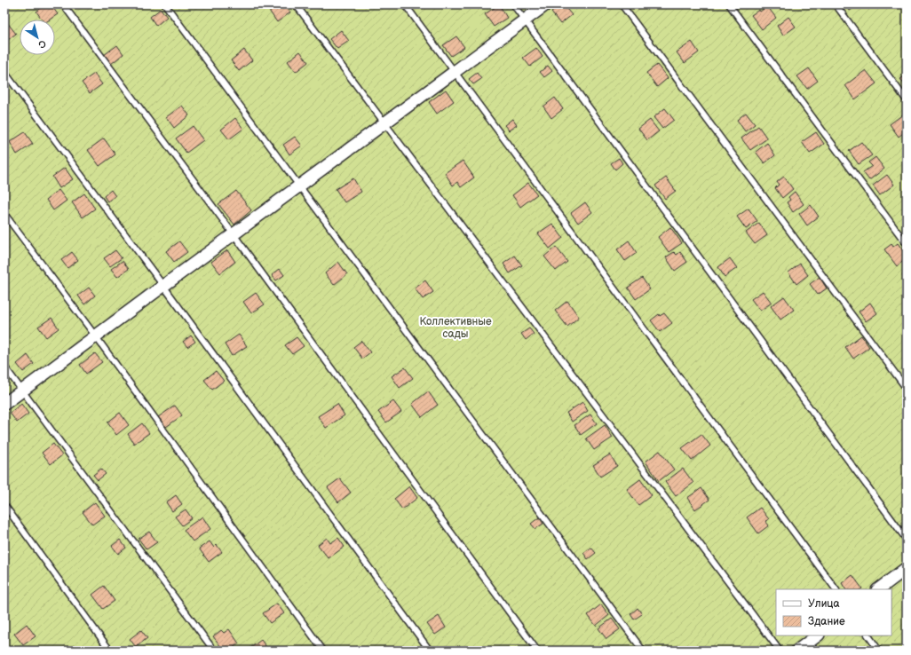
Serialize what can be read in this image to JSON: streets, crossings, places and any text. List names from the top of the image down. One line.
{"parks":["Коллективные сады"],"legend":["Улица","Здание"],"north":"bottom right"}
